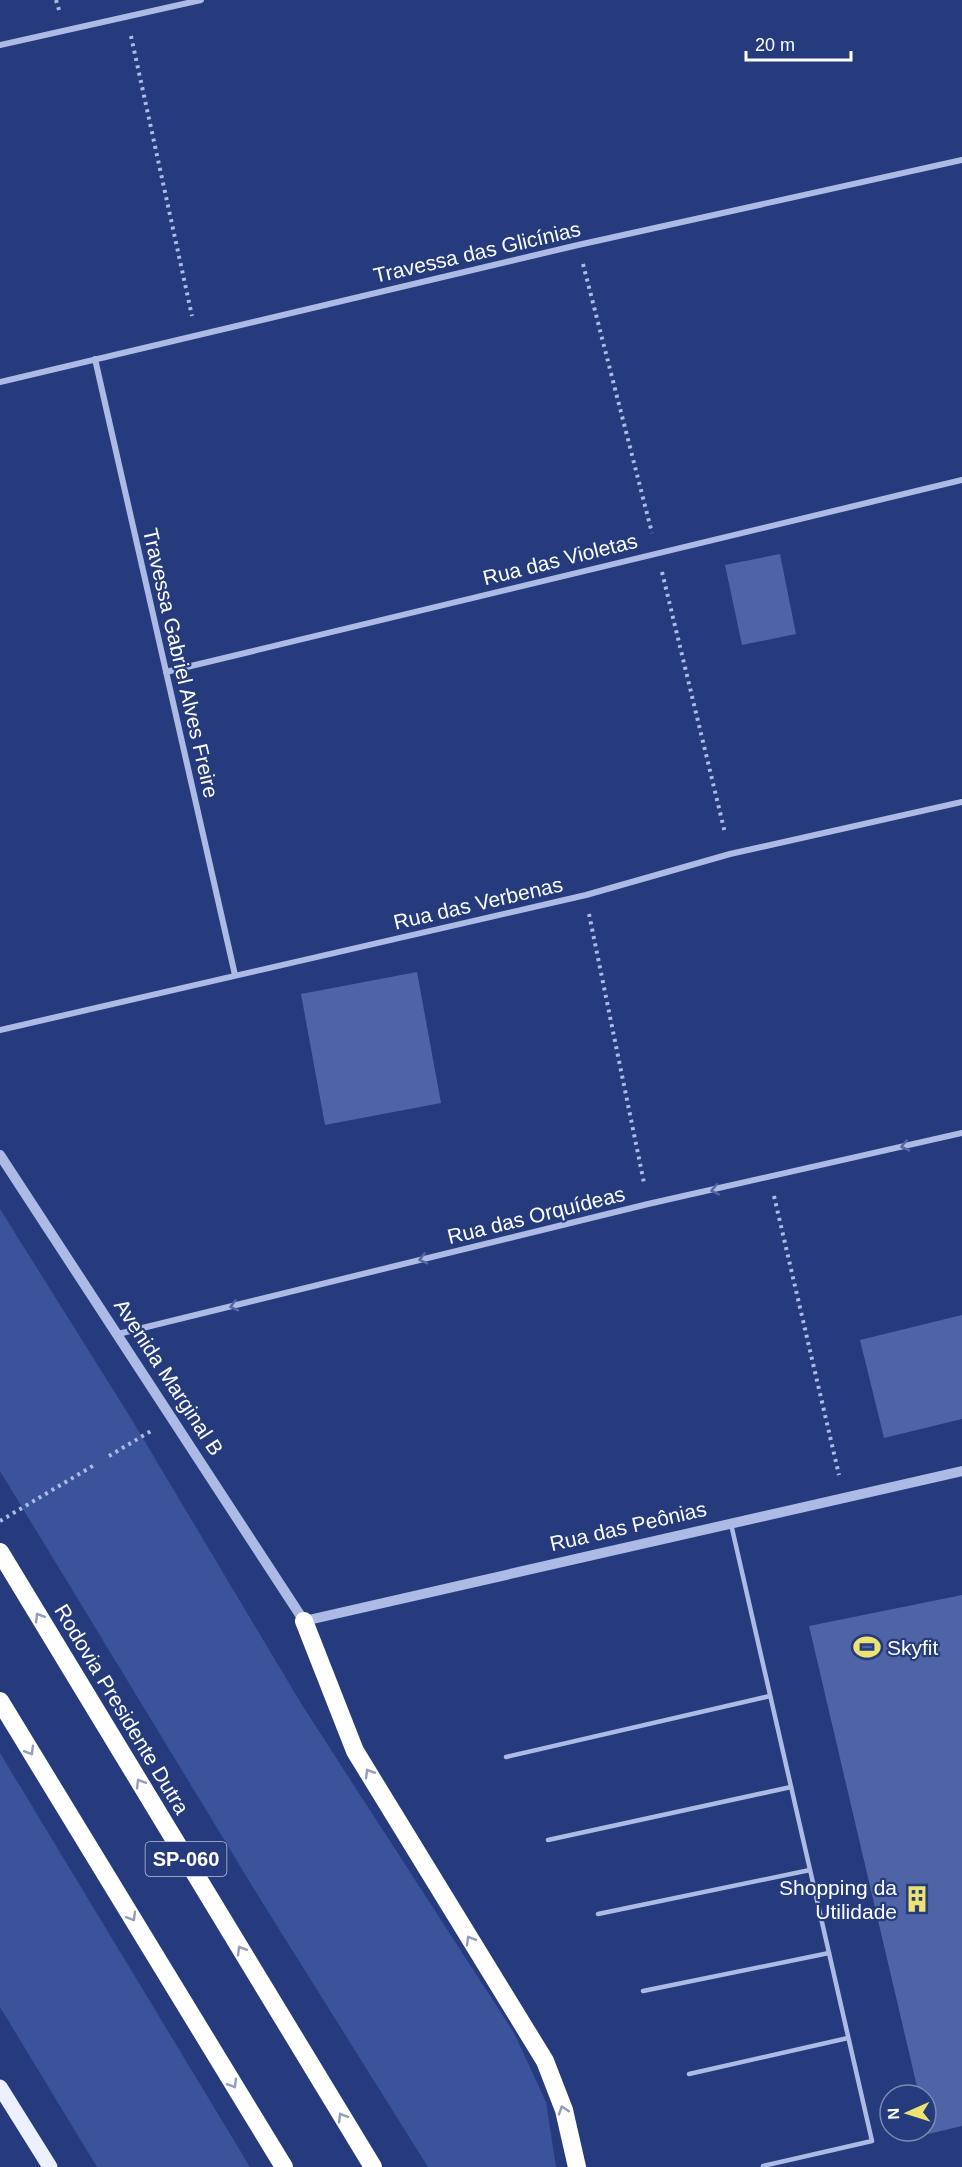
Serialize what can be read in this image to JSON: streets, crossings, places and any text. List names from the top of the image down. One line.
{"streets":{"highway":["Rodovia Presidente Dutra","SP-060"],"street":["Travessa das Glicínias","Rua das Violetas","Travessa Gabriel Alves Freire","Rua das Verbenas","Rua das Orquídeas","Avenida Marginal B","Rua das Peônias"]},"crossings":[["Travessa das Glicínias","Travessa Gabriel Alves Freire"],["Rua das Violetas","Travessa Gabriel Alves Freire"],["Travessa Gabriel Alves Freire","Rua das Verbenas"],["Rua das Orquídeas","Avenida Marginal B"],["Avenida Marginal B","Rua das Peônias"]],"one_way":["Rua das Orquídeas"],"places":{"sports":["Skyfit"],"building":["Shopping da Utilidade"]},"scale_bar":"20 m","north":"left"}
